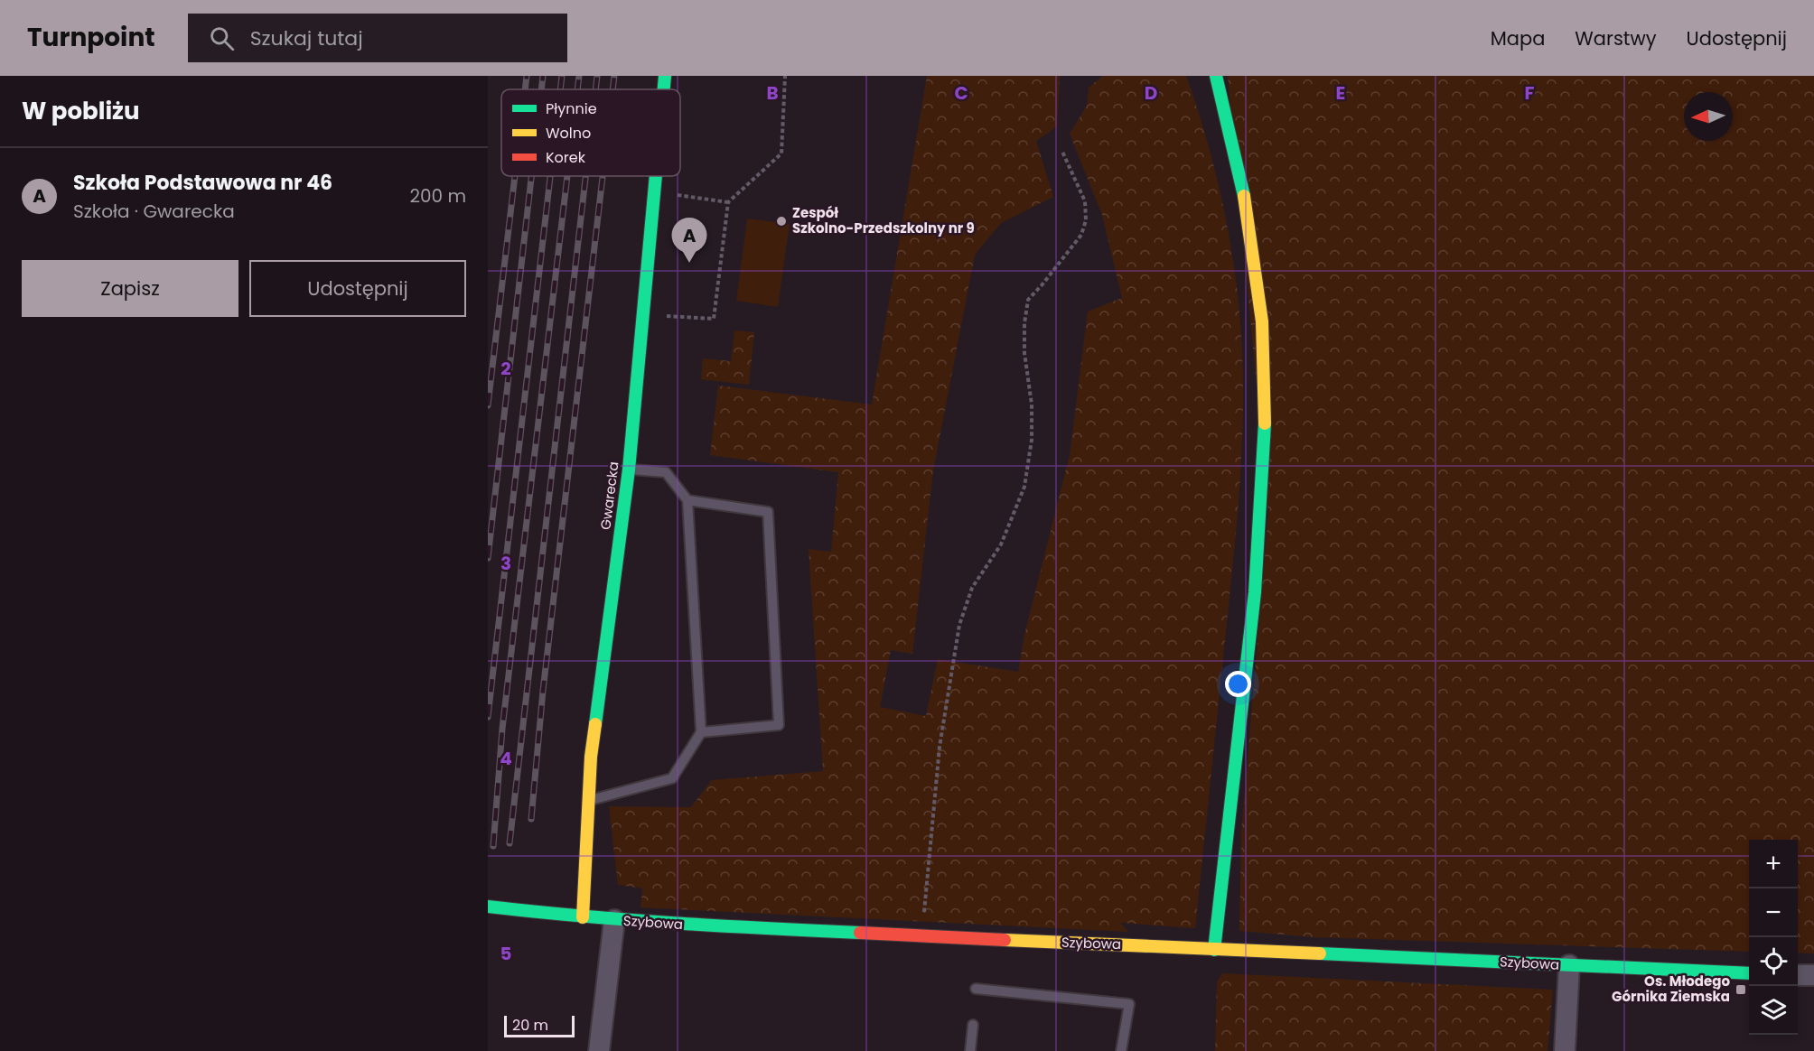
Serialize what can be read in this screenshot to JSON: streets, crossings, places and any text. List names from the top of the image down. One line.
{"streets":{"street":["Gwarecka","Szybowa"]},"crossings":[["Gwarecka","Szybowa"]],"places":{"other":["Zespół Szkolno-Przedszkolny nr 9"],"transit":["Os. Młodego Górnika Ziemska"]},"legend":["Płynnie","Wolno","Korek"],"scale_bar":"20 m","north":"left","page":{"header":"Turnpoint","search":"Szukaj tutaj","nav":["Mapa","Warstwy","Udostępnij"],"heading":"W pobliżu","list":[{"mark":"A","name":"Szkoła Podstawowa nr 46","note":"Szkoła · Gwarecka","value":"200 m"}],"pins":"A","buttons":["Zapisz","Udostępnij"],"map_buttons":["+","−"],"scale":"20 m"},"grid":{"columns":["B","C","D","E","F"],"rows":["2","3","4","5"]}}
